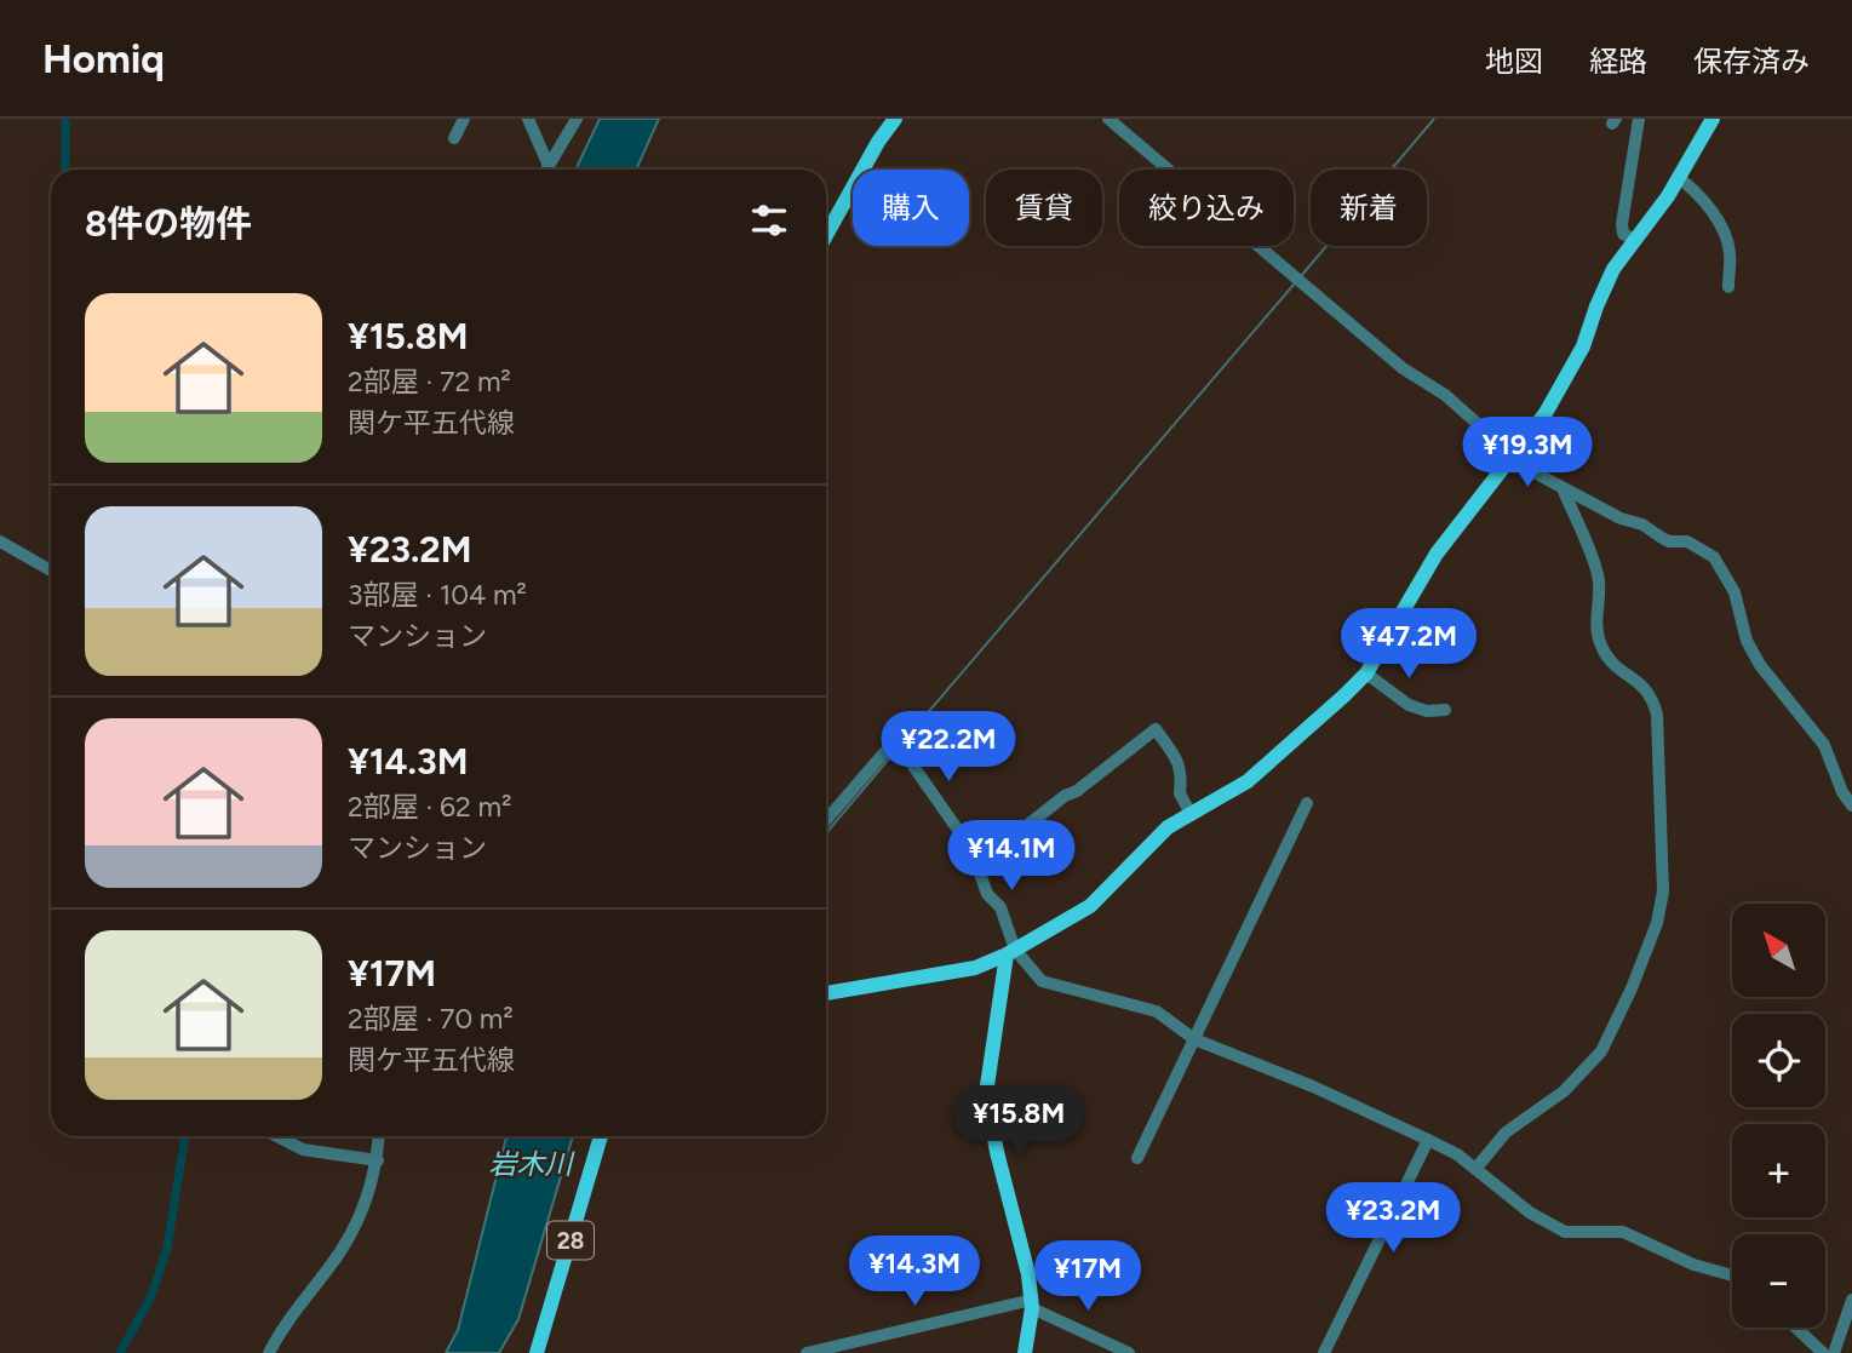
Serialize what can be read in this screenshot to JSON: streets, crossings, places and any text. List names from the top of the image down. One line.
{"streets":{"main road":["28"]},"water":["岩木川"],"north":"top left","page":{"header":"Homiq","nav":["地図","経路","保存済み"],"chip":["購入","賃貸","絞り込み","新着"],"heading":"8件の物件","list":[{"name":"¥15.8M","note":"2部屋 · 72 m² · 関ケ平五代線"},{"name":"¥23.2M","note":"3部屋 · 104 m² · マンション"},{"name":"¥14.3M","note":"2部屋 · 62 m² · マンション"},{"name":"¥17M","note":"2部屋 · 70 m² · 関ケ平五代線"}],"price":["¥19.3M","¥47.2M","¥22.2M","¥14.1M","¥15.8M","¥23.2M","¥14.3M","¥17M"],"map_buttons":["+","−"]}}
